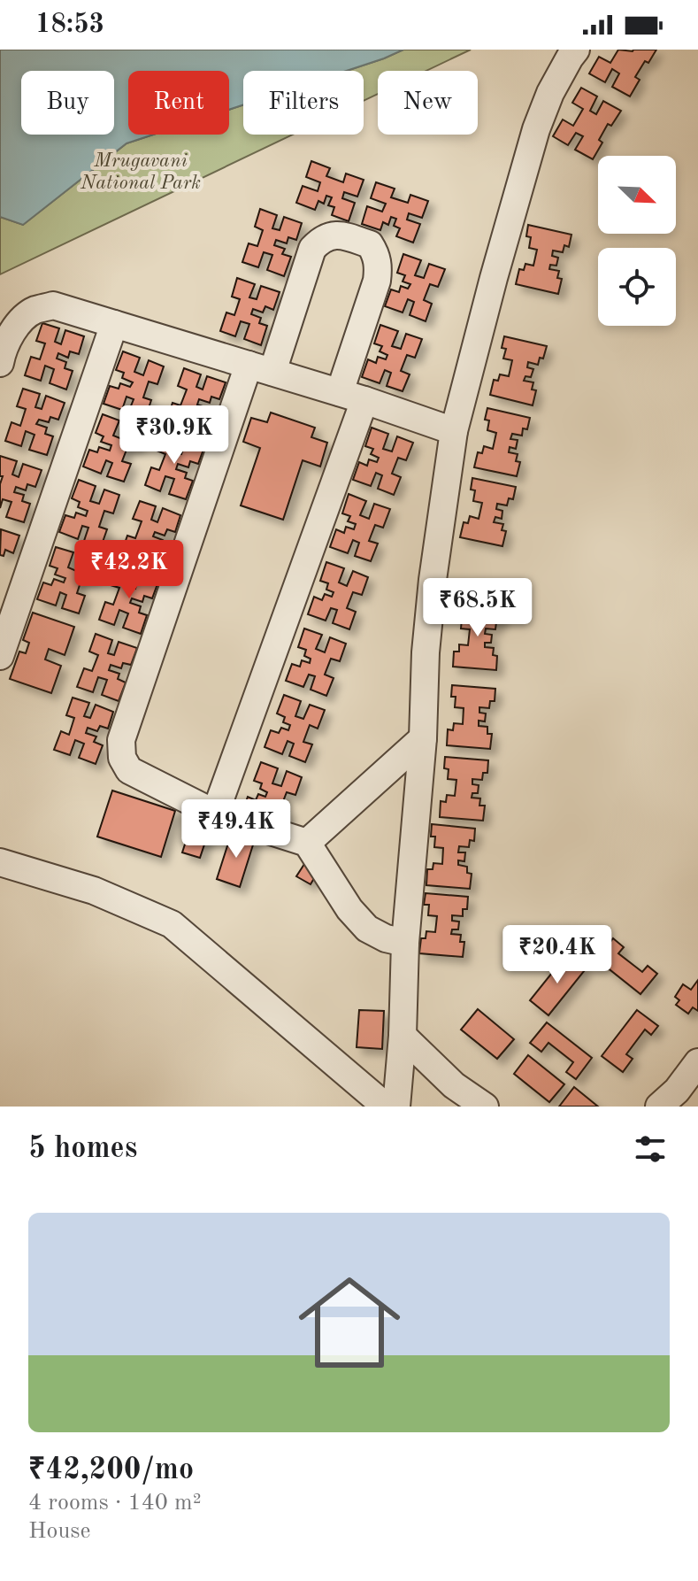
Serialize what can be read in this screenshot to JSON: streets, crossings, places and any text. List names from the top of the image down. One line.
{"parks":["Mrugavani National Park"],"north":"bottom right","page":{"status":"18:53","chip":["Buy","Rent","Filters","New"],"price":["₹30.9K","₹42.2K","₹68.5K","₹49.4K","₹20.4K"],"heading":"5 homes","list":[{"name":"₹42,200/mo","note":"4 rooms · 140 m² · House"}]}}
